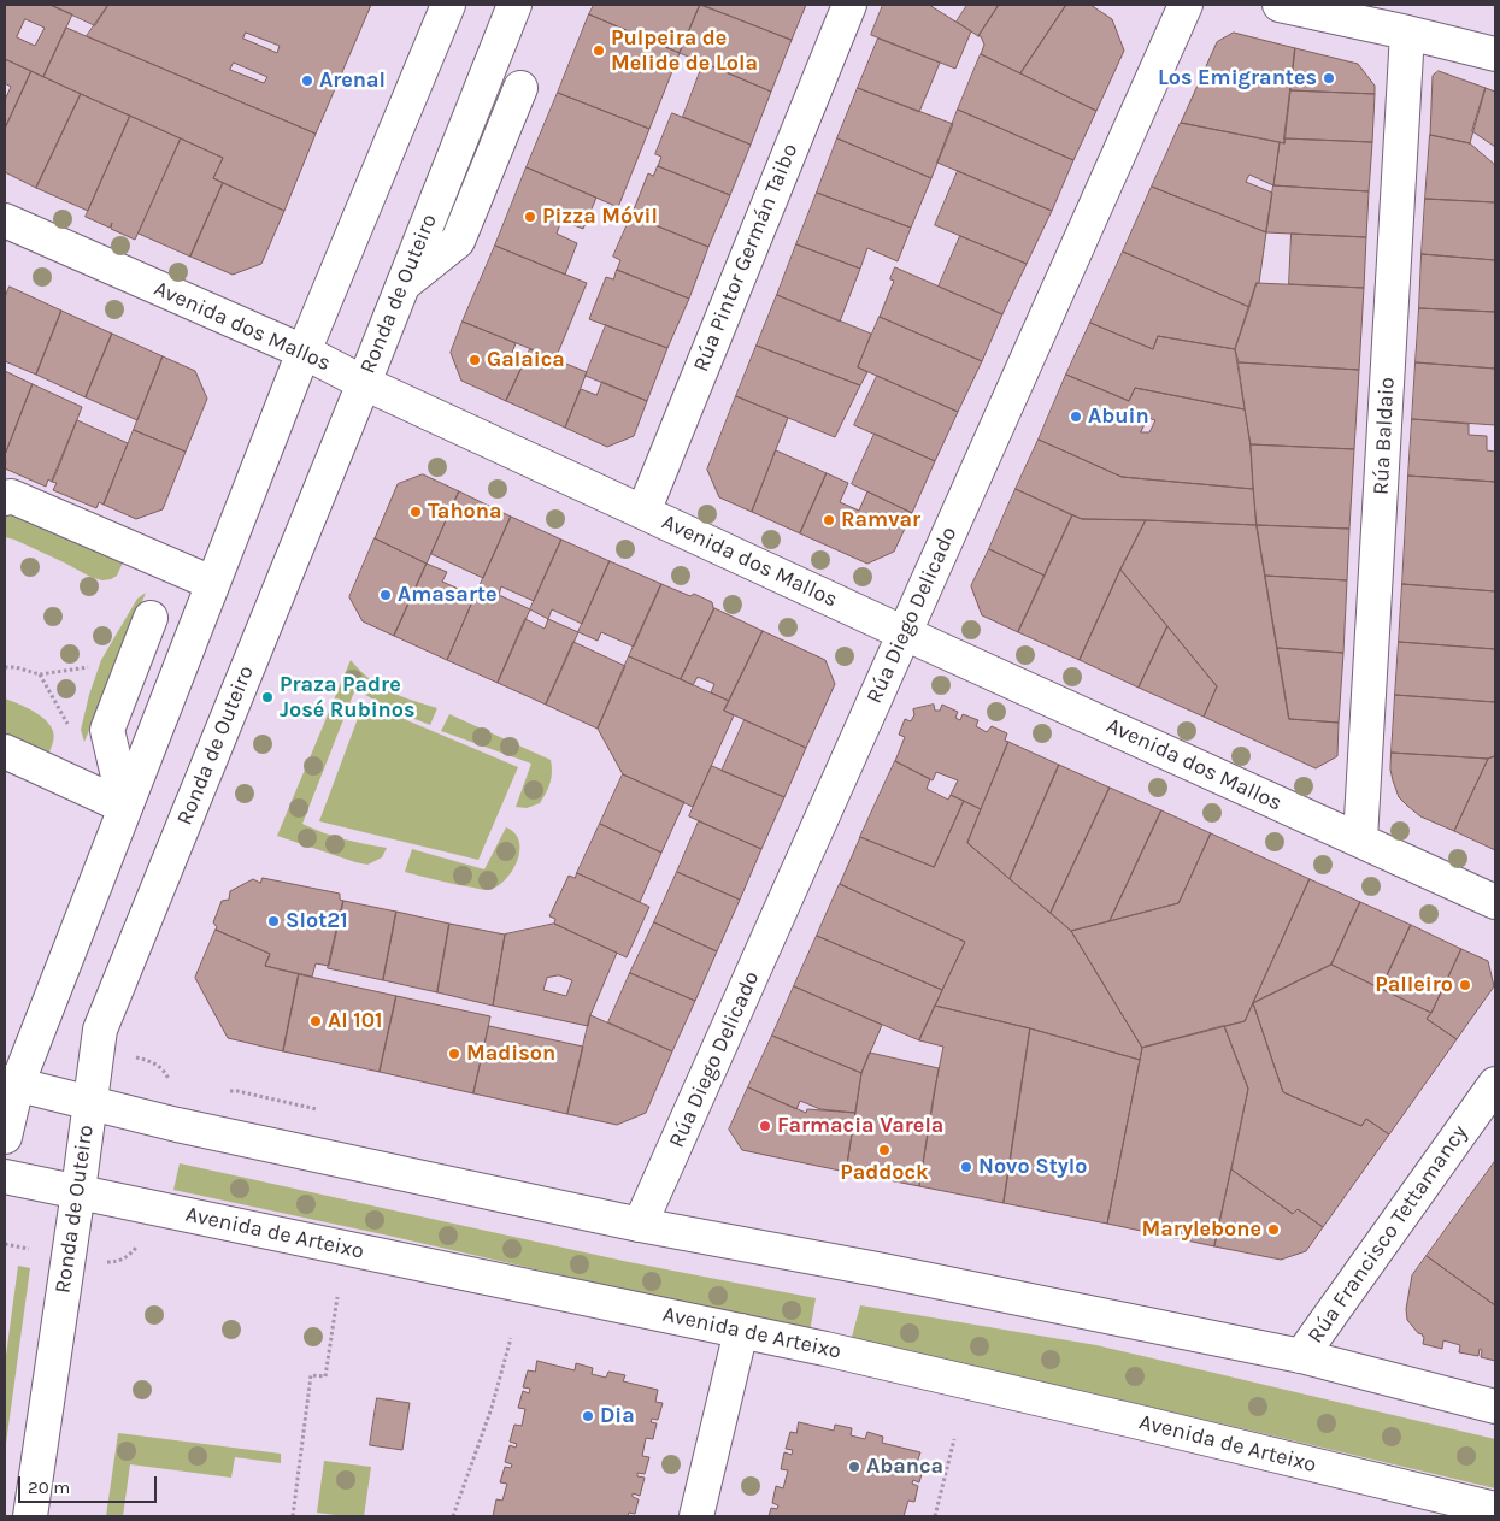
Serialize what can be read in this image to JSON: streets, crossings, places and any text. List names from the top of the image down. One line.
{"streets":{"main road":["Rúa Pintor Germán Taibo","Ronda de Outeiro","Avenida dos Mallos","Rúa Baldaio","Rúa Diego Delicado","Avenida de Arteixo","Rúa Francisco Tettamancy"]},"crossings":[["Rúa Pintor Germán Taibo","Avenida dos Mallos"],["Ronda de Outeiro","Avenida dos Mallos"],["Ronda de Outeiro","Avenida de Arteixo"],["Avenida dos Mallos","Rúa Baldaio"],["Avenida dos Mallos","Rúa Diego Delicado"]],"places":["Pulpeira de Melide de Lola","Los Emigrantes","Arenal","Pizza Móvil","Galaica","Abuin","Tahona","Ramvar","Amasarte","Praza Padre José Rubinos","Slot21","Palleiro","Al 101","Madison","Farmacia Varela","Paddock","Novo Stylo","Marylebone","Dia","Abanca"],"scale_bar":"20 m"}
